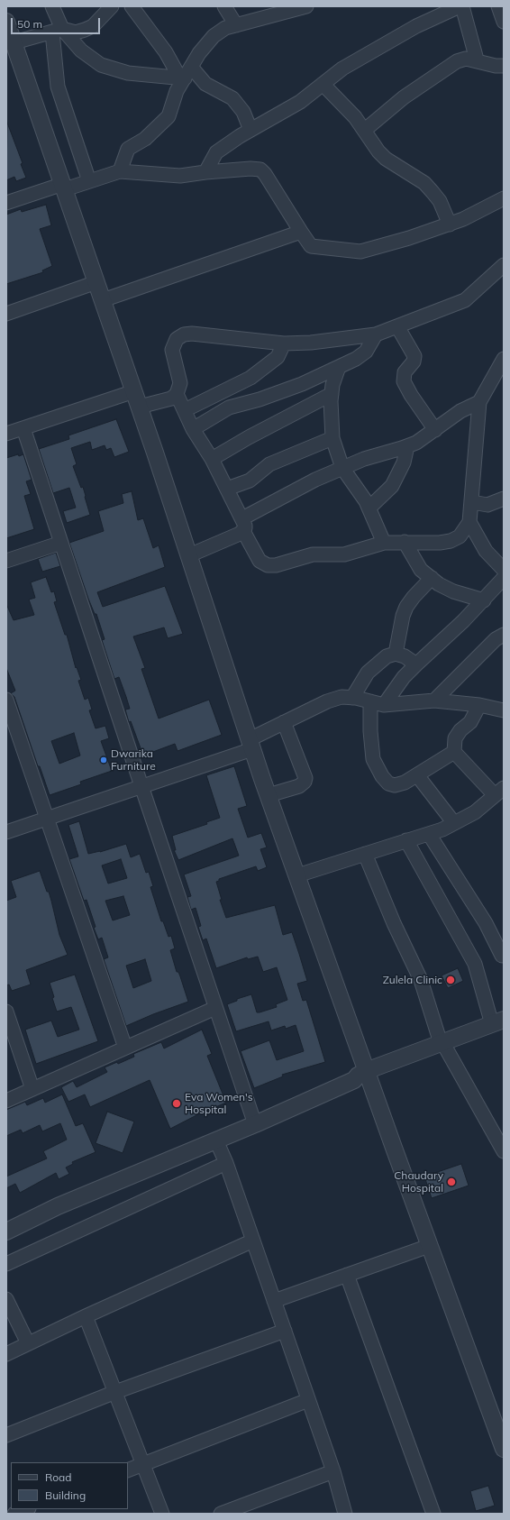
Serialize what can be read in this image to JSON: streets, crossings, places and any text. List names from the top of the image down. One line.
{"places":["Dwarika Furniture","Zulela Clinic","Eva Women's Hospital","Chaudary Hospital"],"legend":["Road","Building"],"scale_bar":"50 m"}
